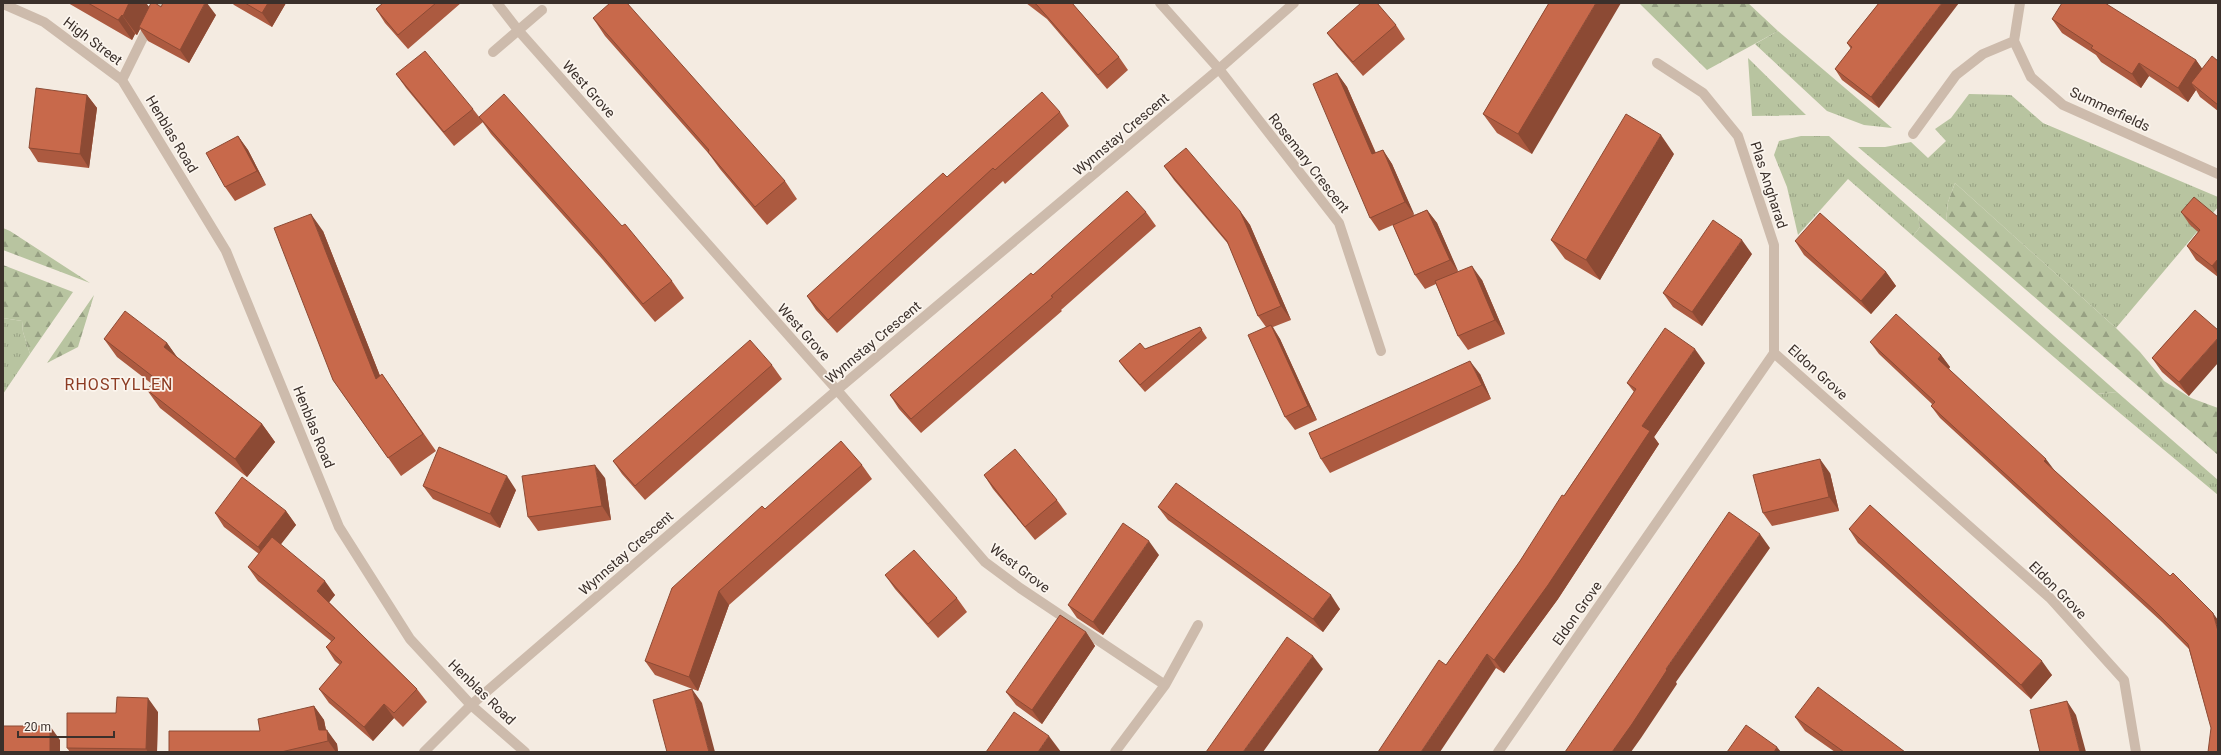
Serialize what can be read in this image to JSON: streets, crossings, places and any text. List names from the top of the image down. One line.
{"streets":{"street":["High Street","West Grove","Summerfields","Henblas Road","Wynnstay Crescent","Rosemary Crescent","Plas Angharad","Eldon Grove"]},"crossings":[["High Street","Henblas Road"],["West Grove","Wynnstay Crescent"],["Henblas Road","Wynnstay Crescent"],["Wynnstay Crescent","Rosemary Crescent"],["Plas Angharad","Eldon Grove"]],"districts":["RHOSTYLLEN"],"scale_bar":"20 m"}
